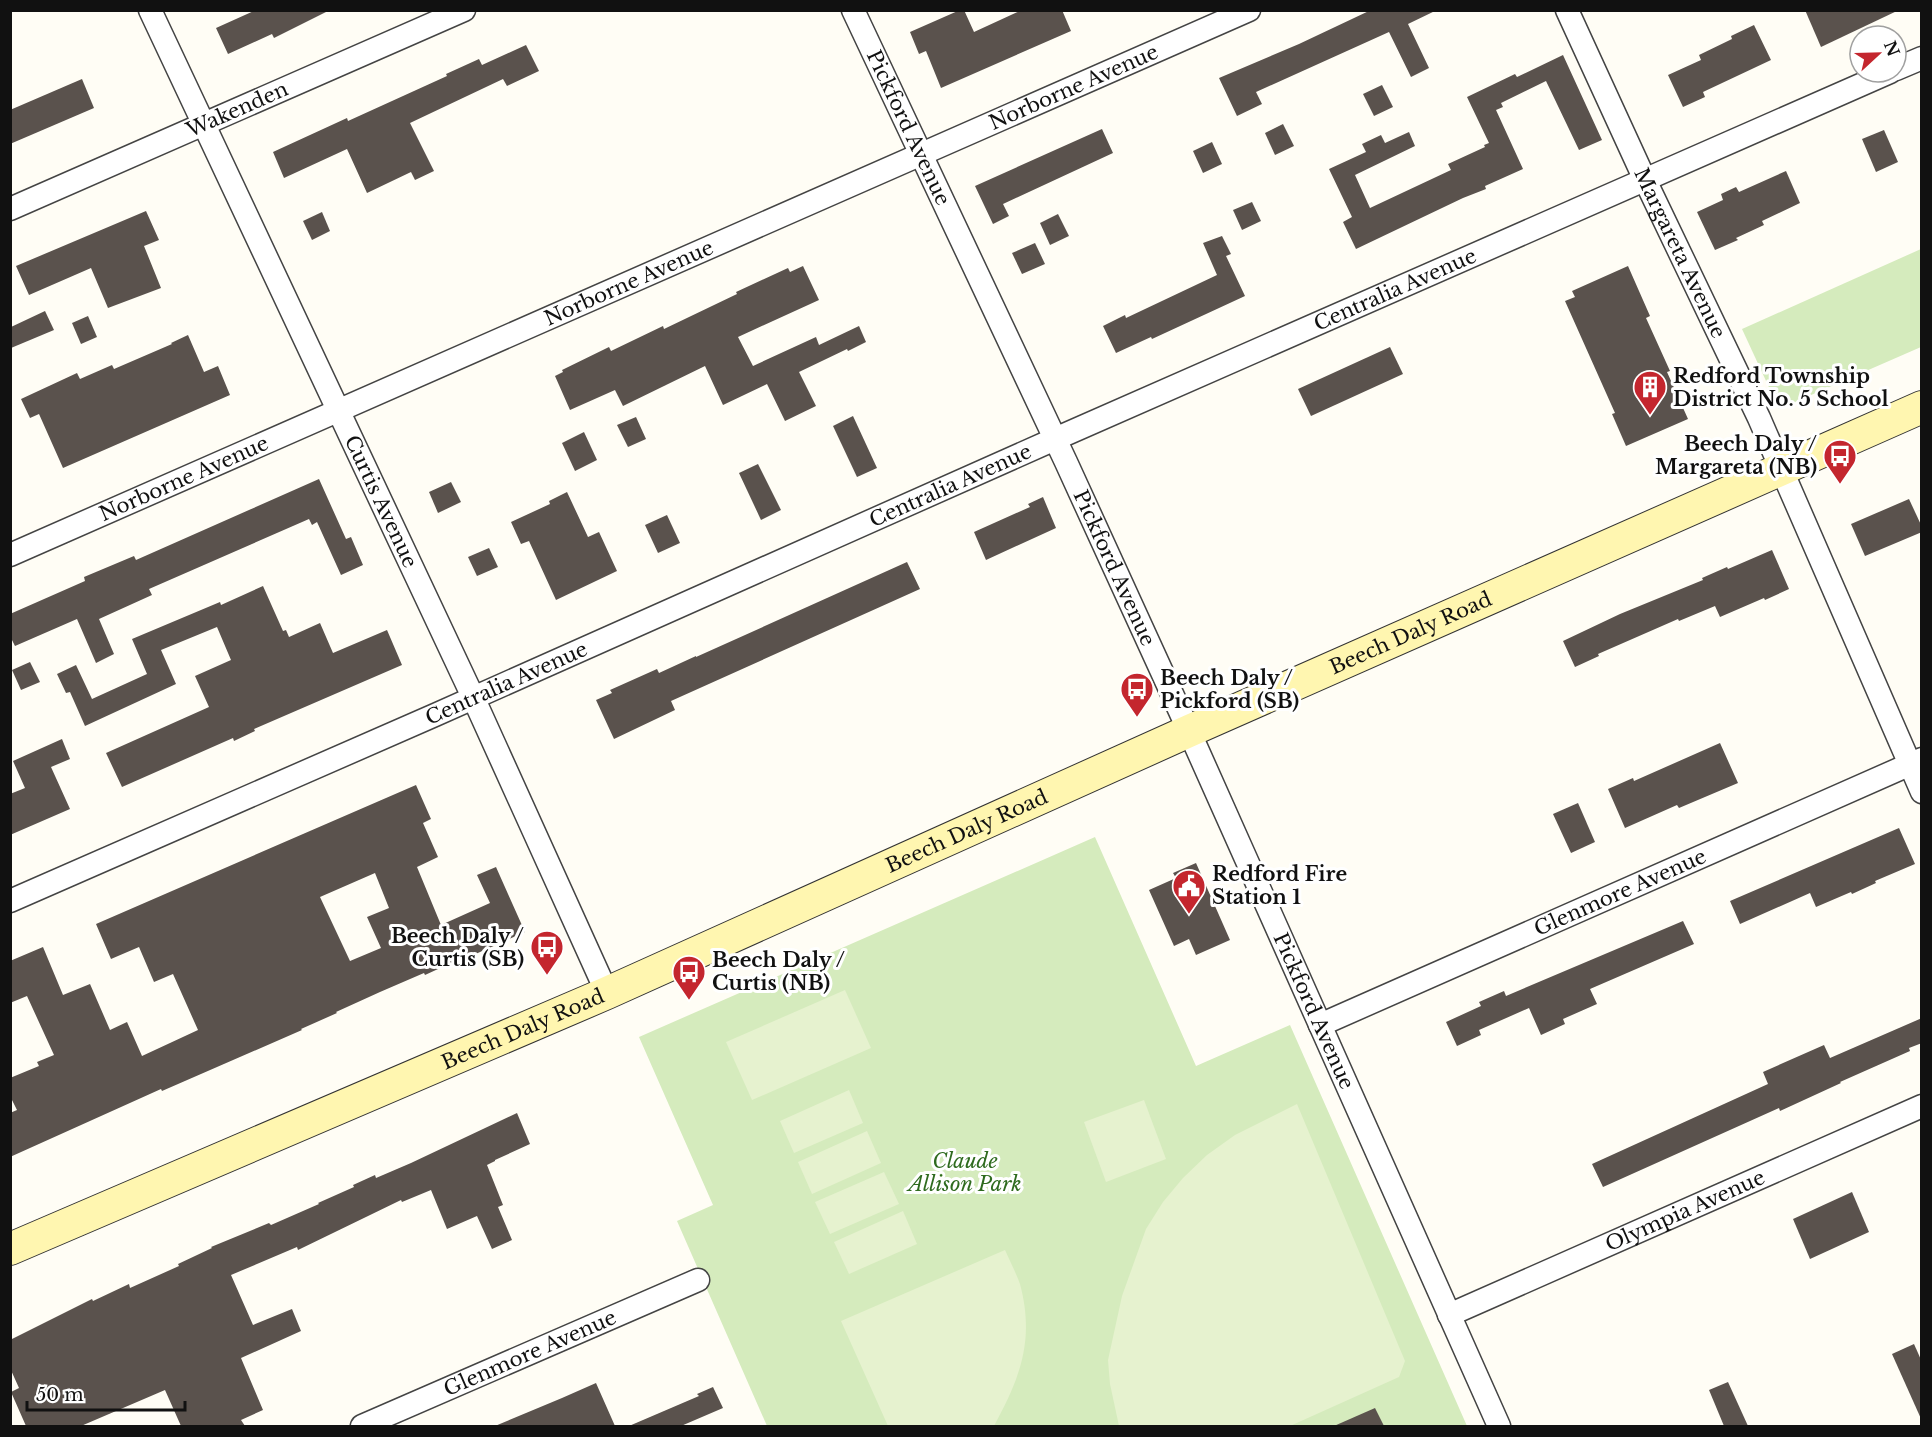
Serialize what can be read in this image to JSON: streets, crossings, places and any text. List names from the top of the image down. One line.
{"streets":{"main road":["Beech Daly Road"],"street":["Norborne Avenue","Wakenden","Pickford Avenue","Margareta Avenue","Centralia Avenue","Curtis Avenue","Glenmore Avenue","Olympia Avenue"]},"crossings":[["Norborne Avenue","Pickford Avenue"],["Norborne Avenue","Curtis Avenue"],["Wakenden","Curtis Avenue"],["Pickford Avenue","Centralia Avenue"],["Pickford Avenue","Beech Daly Road"],["Pickford Avenue","Glenmore Avenue"],["Pickford Avenue","Olympia Avenue"],["Margareta Avenue","Centralia Avenue"],["Margareta Avenue","Beech Daly Road"],["Margareta Avenue","Glenmore Avenue"],["Centralia Avenue","Curtis Avenue"],["Curtis Avenue","Beech Daly Road"]],"parks":["Claude Allison Park"],"places":{"building":["Redford Township District No. 5 School"],"bus stop":["Beech Daly / Margareta (NB)","Beech Daly / Pickford (SB)","Beech Daly / Curtis (SB)","Beech Daly / Curtis (NB)"],"public building":["Redford Fire Station 1"]},"scale_bar":"50 m","north":"right"}
